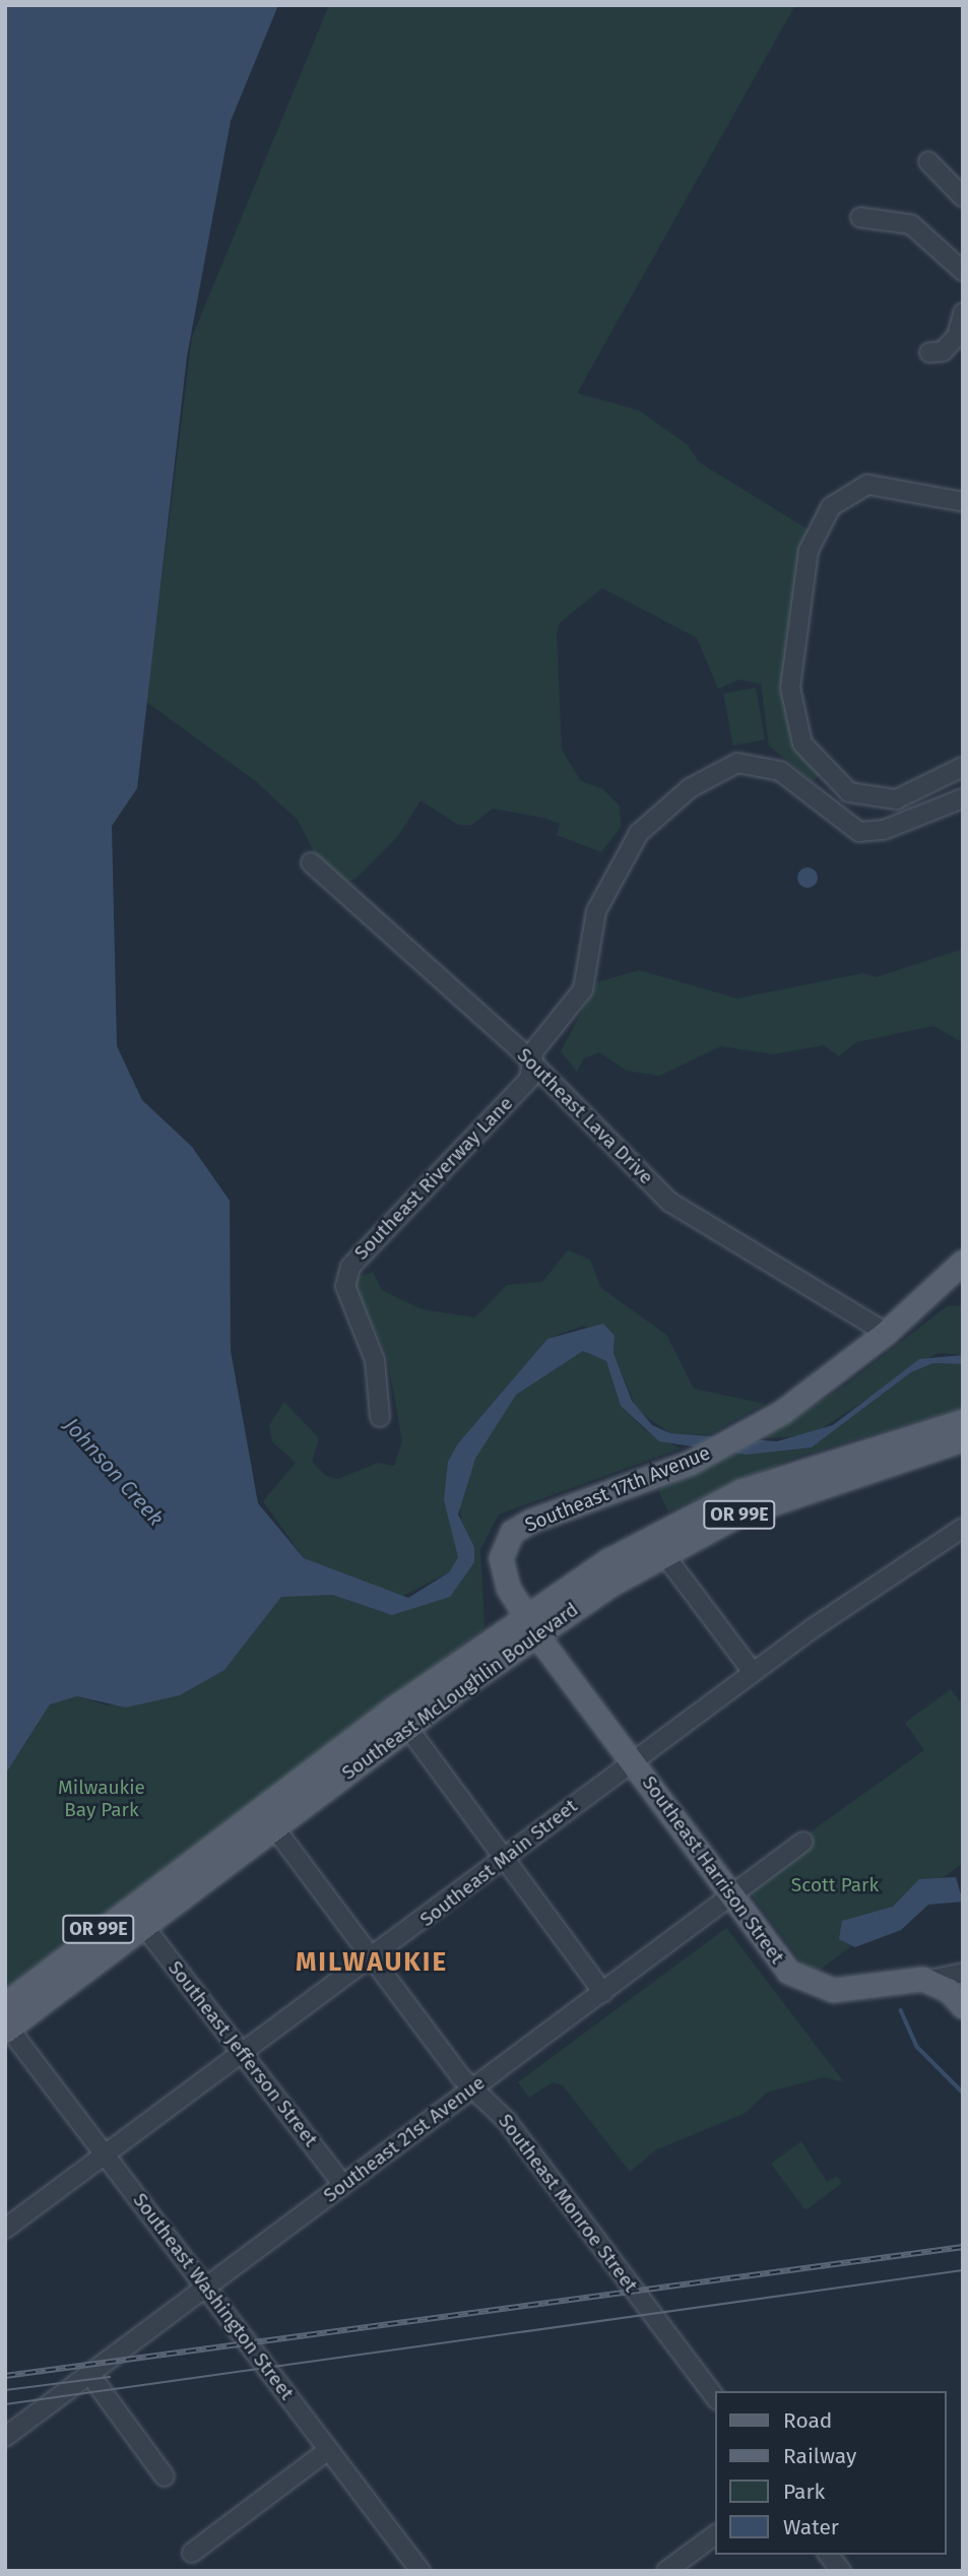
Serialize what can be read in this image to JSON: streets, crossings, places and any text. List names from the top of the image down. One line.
{"streets":{"main road":["Southeast 17th Avenue","OR 99E","Southeast McLoughlin Boulevard","Southeast Harrison Street"],"street":["Southeast Lava Drive","Southeast Riverway Lane","Southeast Main Street","Southeast Jefferson Street","Southeast 21st Avenue","Southeast Monroe Street","Southeast Washington Street"]},"crossings":[["Southeast Lava Drive","Southeast Riverway Lane"],["Southeast Lava Drive","Southeast 17th Avenue"],["Southeast 17th Avenue","Southeast McLoughlin Boulevard"],["Southeast 17th Avenue","Southeast Harrison Street"],["Southeast McLoughlin Boulevard","Southeast Harrison Street"],["Southeast McLoughlin Boulevard","Southeast Jefferson Street"],["Southeast McLoughlin Boulevard","Southeast Monroe Street"],["Southeast McLoughlin Boulevard","Southeast Washington Street"],["Southeast Main Street","Southeast Harrison Street"],["Southeast Main Street","Southeast Jefferson Street"],["Southeast Main Street","Southeast Monroe Street"],["Southeast Main Street","Southeast Washington Street"],["Southeast Harrison Street","Southeast 21st Avenue"],["Southeast Jefferson Street","Southeast 21st Avenue"],["Southeast 21st Avenue","Southeast Monroe Street"],["Southeast 21st Avenue","Southeast Washington Street"]],"districts":["MILWAUKIE"],"water":["Johnson Creek"],"parks":["Milwaukie Bay Park","Scott Park"],"legend":["Road","Railway","Park","Water"]}
